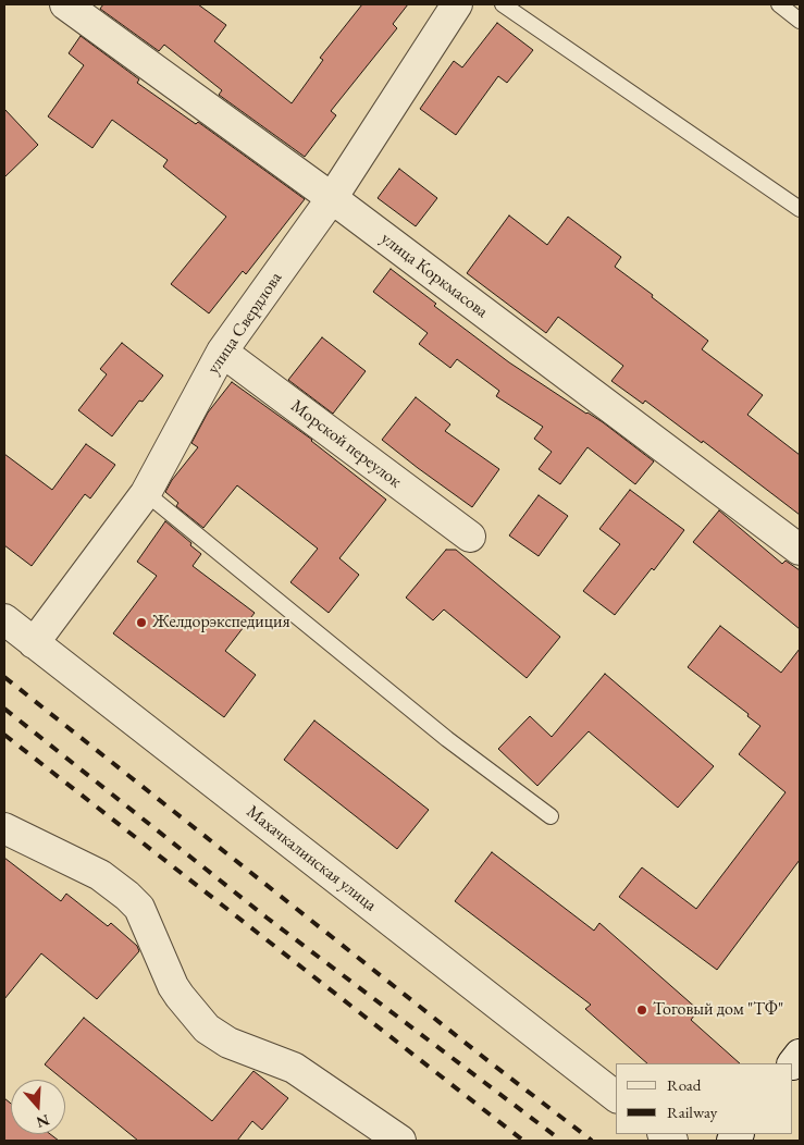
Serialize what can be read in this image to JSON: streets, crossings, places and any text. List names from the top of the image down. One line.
{"streets":{"street":["улица Коркмасова","улица Свердлова","Морской переулок","Махачкалинская улица"]},"crossings":[["улица Коркмасова","улица Свердлова"],["улица Свердлова","Морской переулок"],["улица Свердлова","Махачкалинская улица"]],"places":["Желдорэкспедиция","Тоговый дом \"ТФ\""],"legend":["Road","Railway"],"north":"bottom"}
